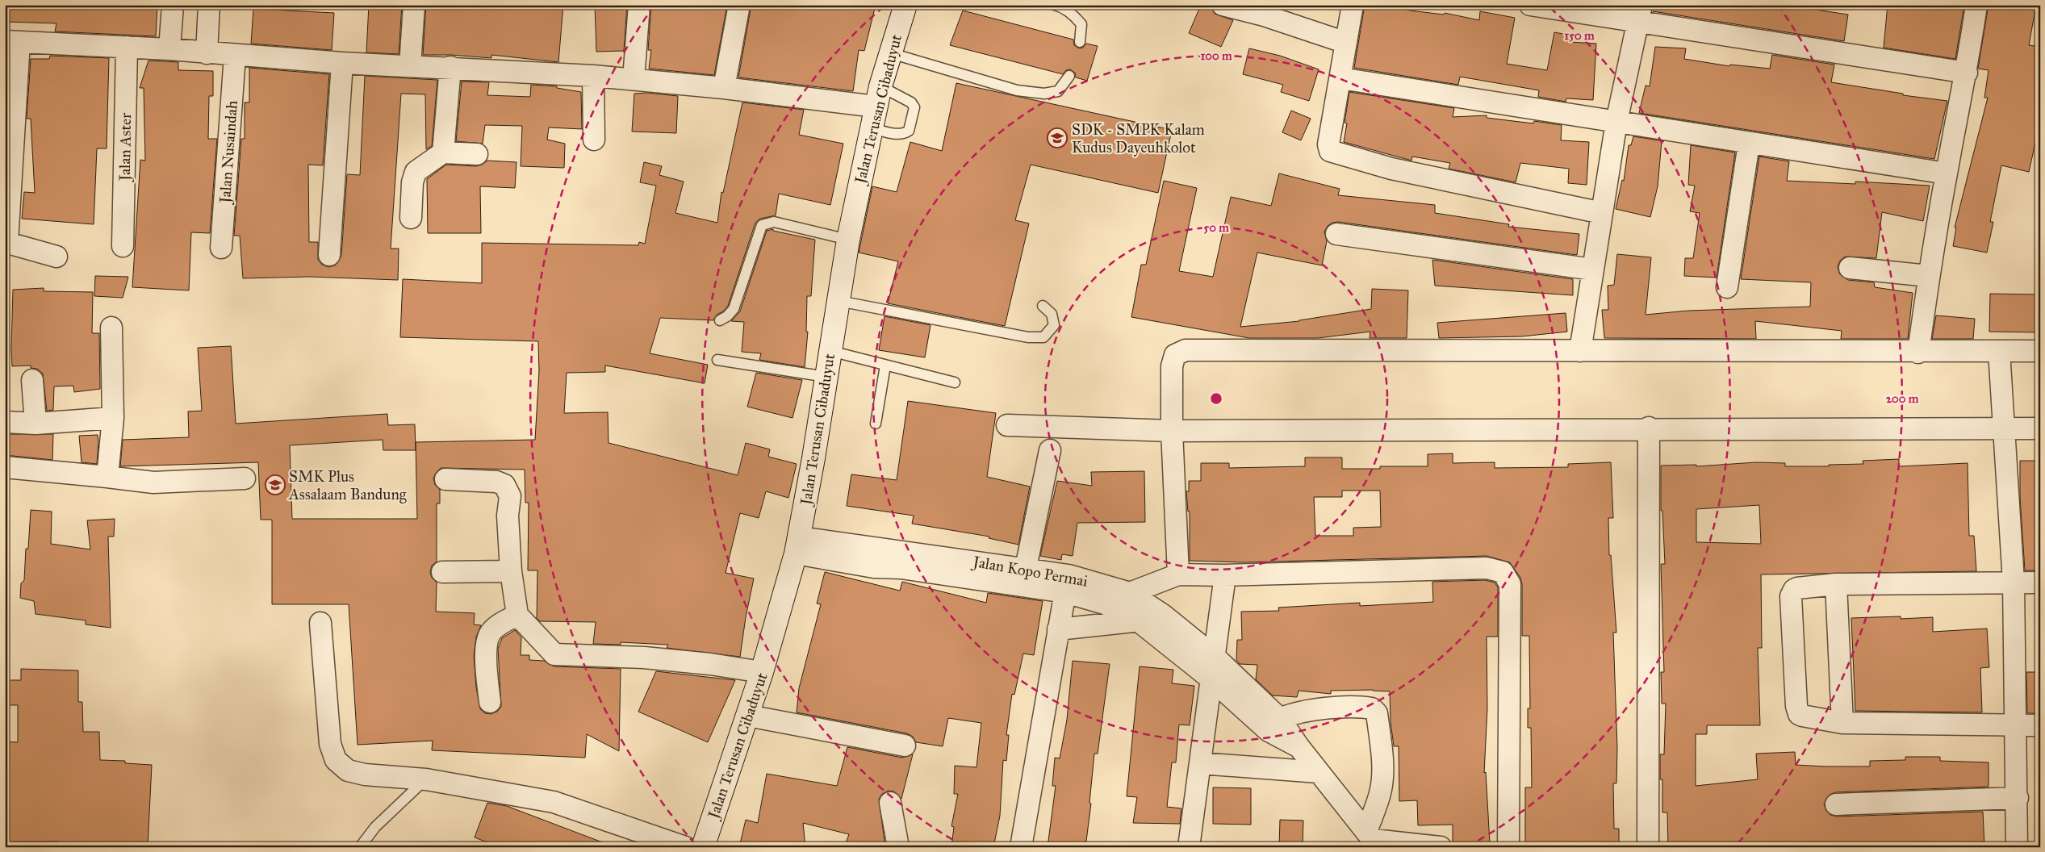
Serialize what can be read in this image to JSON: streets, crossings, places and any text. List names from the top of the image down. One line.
{"streets":{"main road":["Jalan Terusan Cibaduyut"],"street":["Jalan Aster","Jalan Nusaindah","Jalan Kopo Permai"]},"crossings":[["Jalan Terusan Cibaduyut","Jalan Kopo Permai"]],"places":{"school or university":["SDK - SMPK Kalam Kudus Dayeuhkolot","SMK Plus Assalaam Bandung"]},"rings":["150 m","100 m","50 m","200 m"]}
